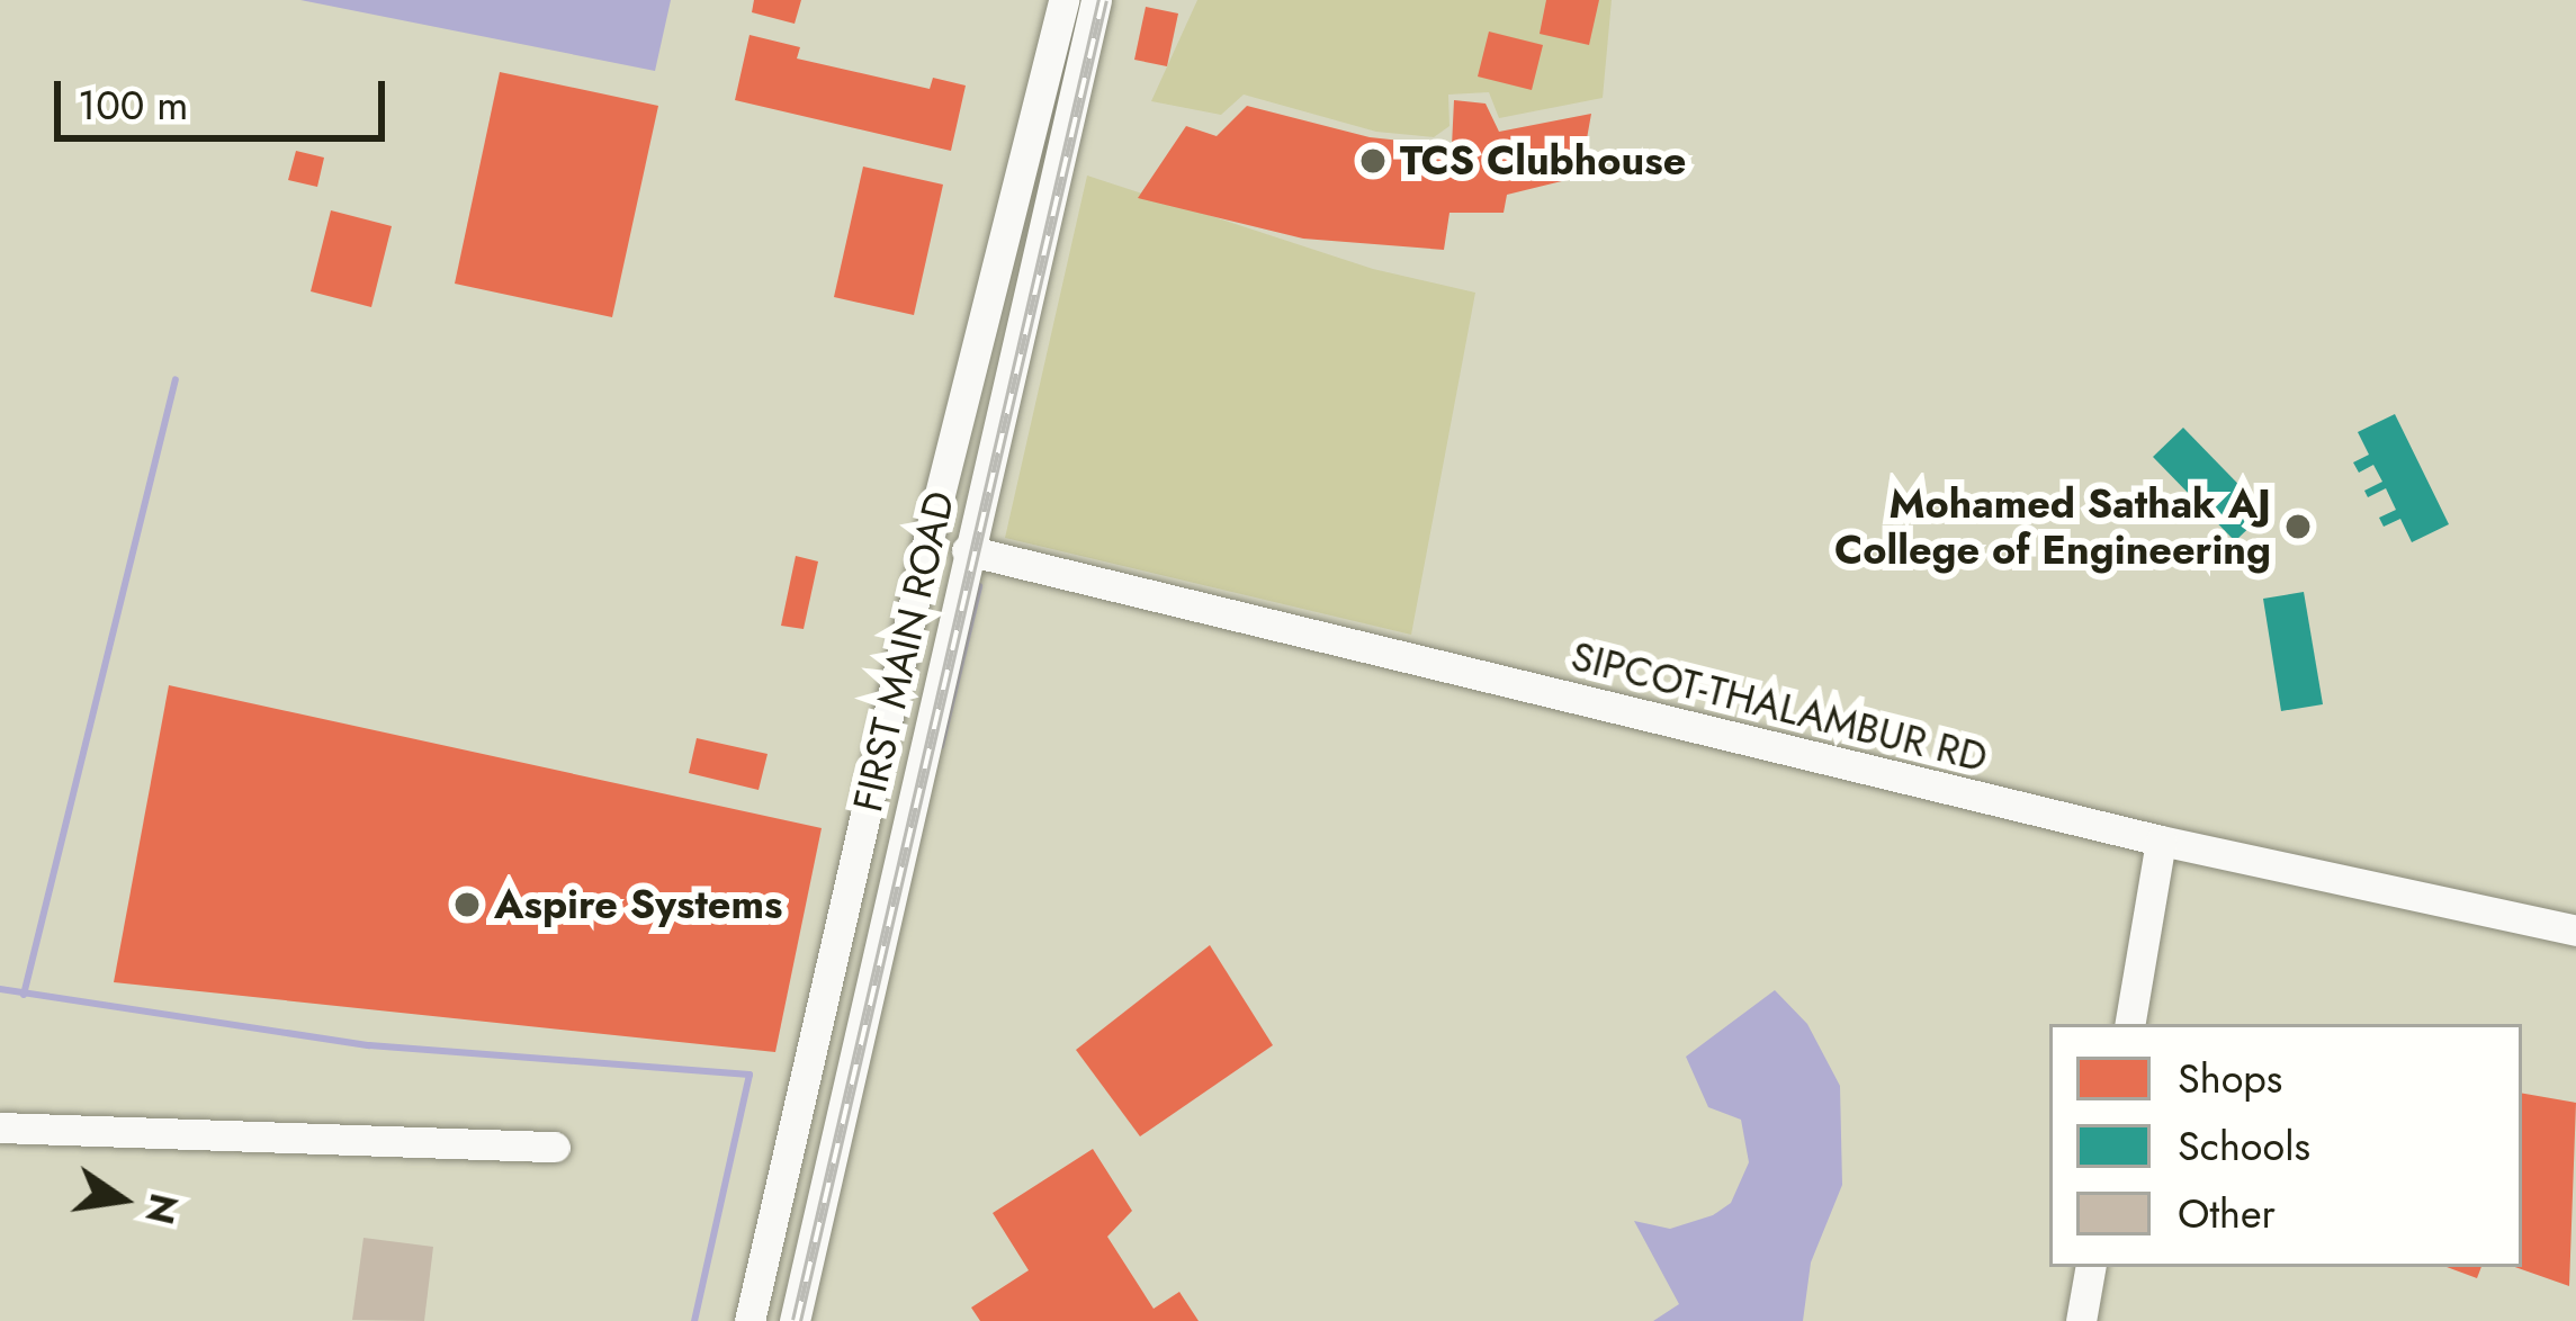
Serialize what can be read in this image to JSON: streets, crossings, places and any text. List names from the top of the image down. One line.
{"streets":{"street":["FIRST MAIN ROAD","SIPCOT-THALAMBUR RD"]},"crossings":[["FIRST MAIN ROAD","SIPCOT-THALAMBUR RD"]],"places":["TCS Clubhouse","Mohamed Sathak AJ College of Engineering","Aspire Systems"],"legend":["Shops","Schools","Other"],"scale_bar":"100 m","north":"right"}
